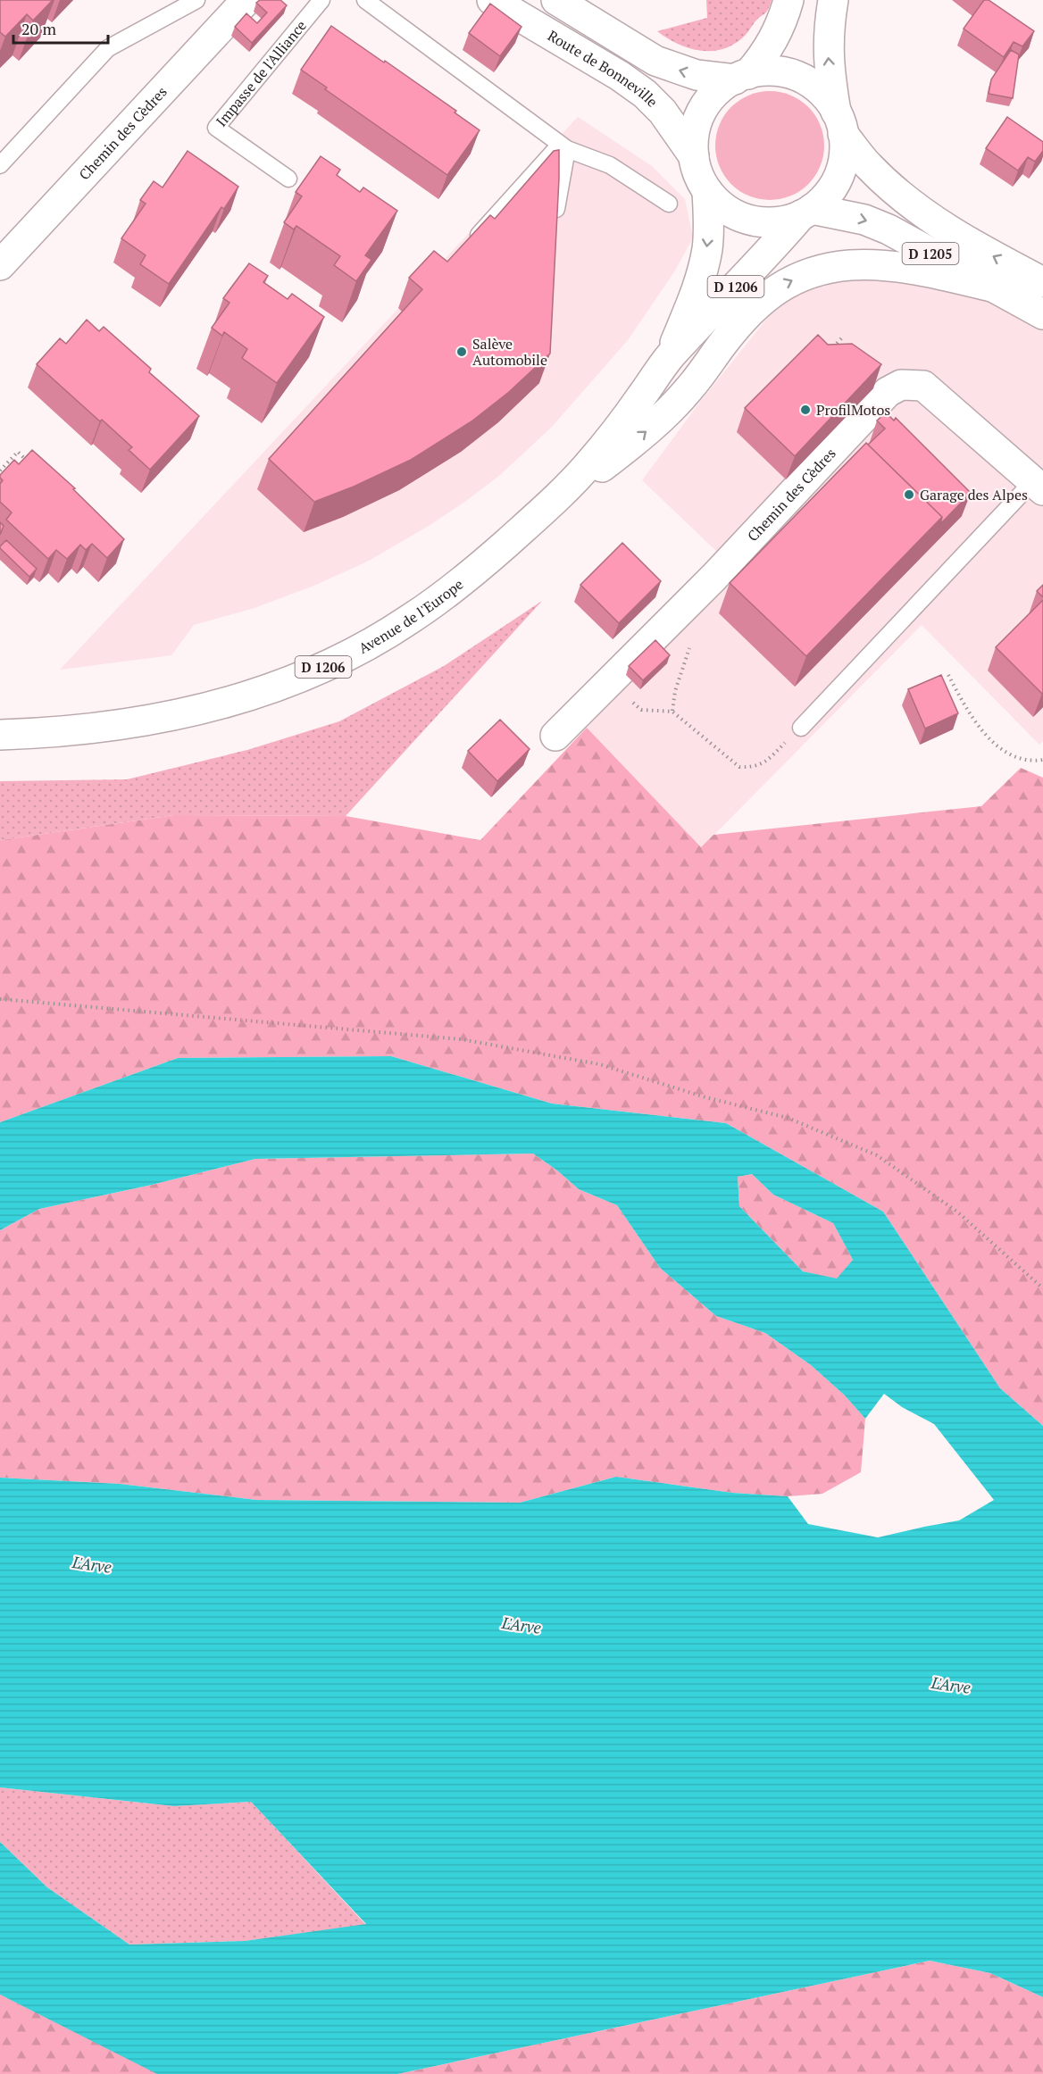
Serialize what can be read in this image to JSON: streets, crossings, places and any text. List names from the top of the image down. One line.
{"streets":{"main road":["Route de Bonneville","Chemin des Cèdres","D 1205","D 1206","Avenue de l'Europe"],"lane":["Impasse de l'Alliance"]},"crossings":[["Route de Bonneville","D 1205"],["Route de Bonneville","Avenue de l'Europe"],["D 1205","Avenue de l'Europe"]],"water":["L'Arve"],"places":["Salève Automobile","ProfilMotos","Garage des Alpes"],"scale_bar":"20 m"}
